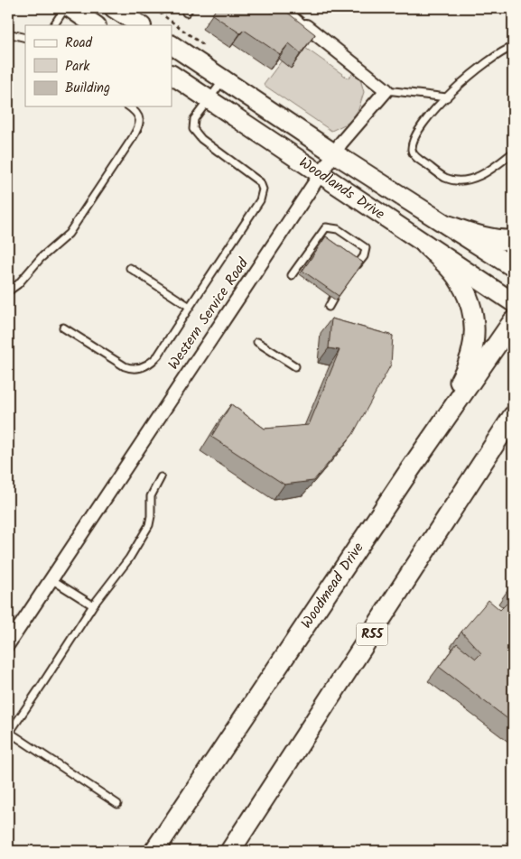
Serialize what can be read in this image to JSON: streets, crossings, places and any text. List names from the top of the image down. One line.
{"streets":{"main road":["Woodlands Drive","Woodmead Drive","R55"],"street":["Western Service Road"]},"crossings":[["Woodlands Drive","Western Service Road"]],"legend":["Road","Park","Building"]}
